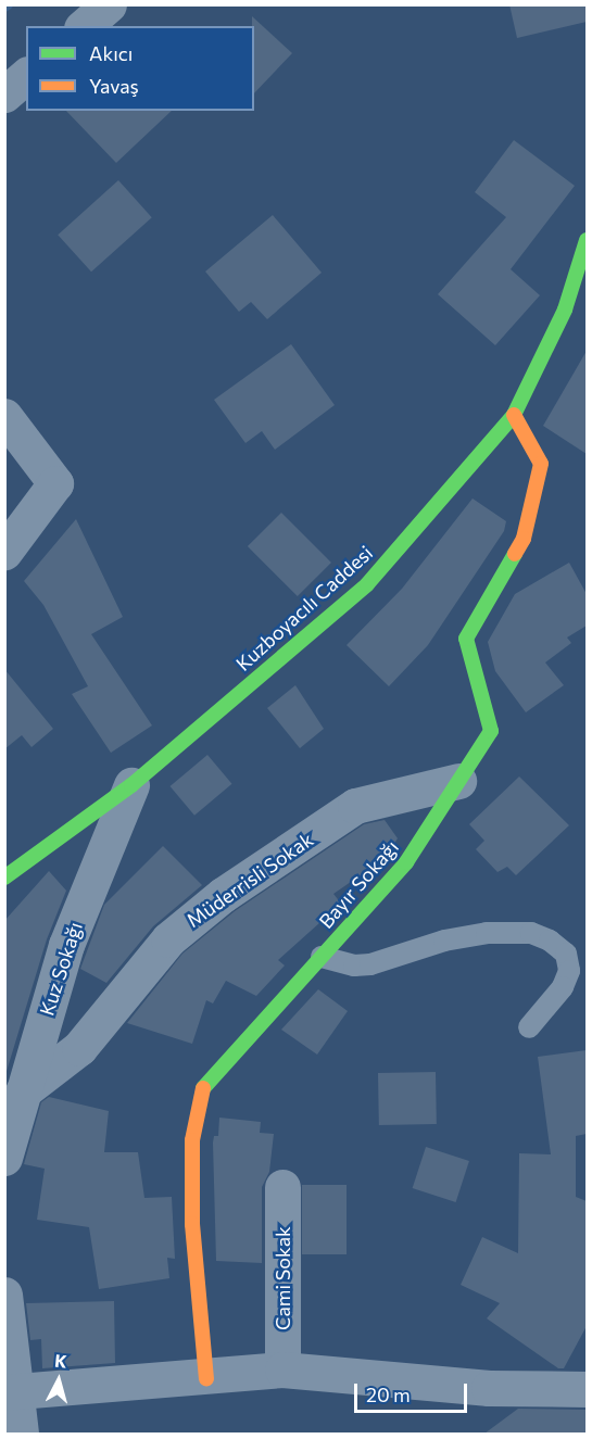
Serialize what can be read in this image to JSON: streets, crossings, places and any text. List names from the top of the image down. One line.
{"streets":{"street":["Kuzboyacılı Caddesi","Müderrisli Sokak","Bayır Sokağı","Kuz Sokağı","Cami Sokak"]},"crossings":[["Kuzboyacılı Caddesi","Bayır Sokağı"],["Kuzboyacılı Caddesi","Kuz Sokağı"],["Müderrisli Sokak","Bayır Sokağı"],["Müderrisli Sokak","Kuz Sokağı"]],"legend":["Akıcı","Yavaş"],"scale_bar":"20 m","north":"top"}
